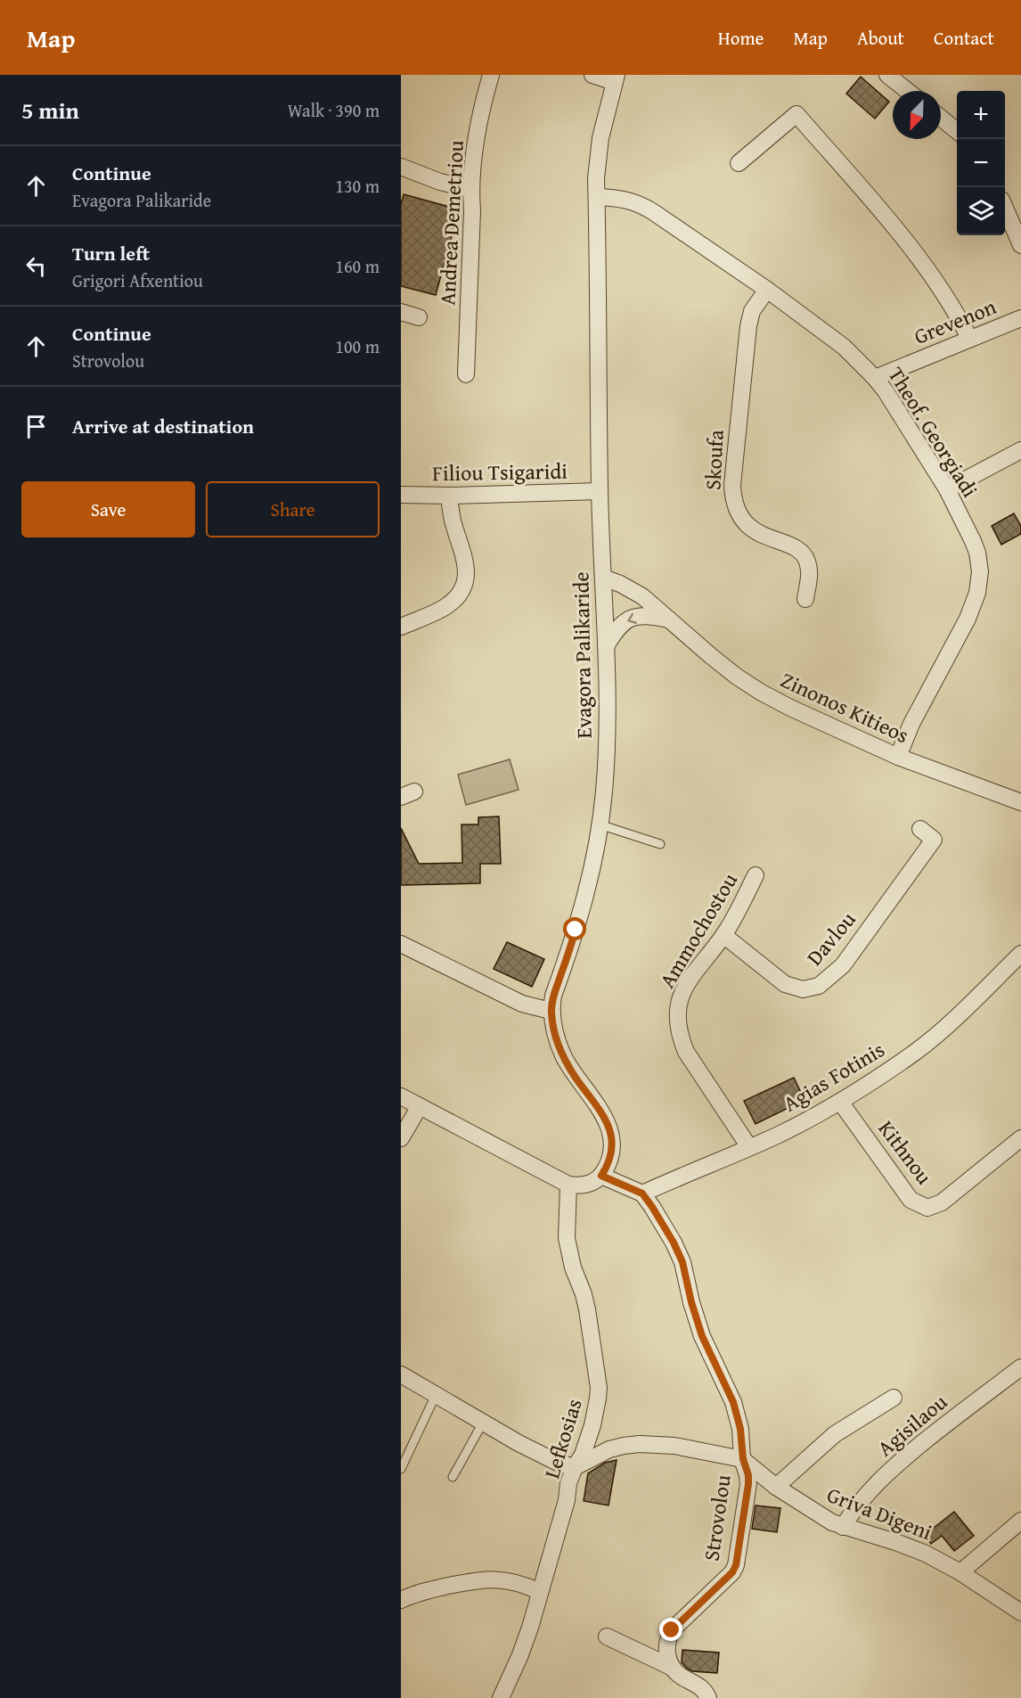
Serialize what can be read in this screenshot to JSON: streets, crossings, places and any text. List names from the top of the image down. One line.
{"streets":{"street":["Andrea Demetriou","Grevenon","Theof. Georgiadi","Skoufa","Filiou Tsigaridi","Evagora Palikaride","Zinonos Kitieos","Ammochostou","Davlou","Agias Fotinis","Kithnou","Agisilaou","Lefkosias","Griva Digeni","Strovolou"]},"crossings":[["Grevenon","Theof. Georgiadi"],["Theof. Georgiadi","Skoufa"],["Theof. Georgiadi","Evagora Palikaride"],["Theof. Georgiadi","Zinonos Kitieos"],["Filiou Tsigaridi","Evagora Palikaride"],["Evagora Palikaride","Zinonos Kitieos"],["Ammochostou","Davlou"],["Ammochostou","Agias Fotinis"],["Agias Fotinis","Kithnou"],["Agias Fotinis","Strovolou"],["Agisilaou","Griva Digeni"],["Lefkosias","Griva Digeni"],["Griva Digeni","Strovolou"]],"north":"bottom left","page":{"header":"Map","nav":["Home","Map","About","Contact"],"heading":["5 min","Walk · 390 m"],"map_buttons":["+","−"],"list":[["Continue","Evagora Palikaride","130 m"],["Turn left","Grigori Afxentiou","160 m"],["Continue","Strovolou","100 m"],"Arrive at destination"],"buttons":["Save","Share"]}}
